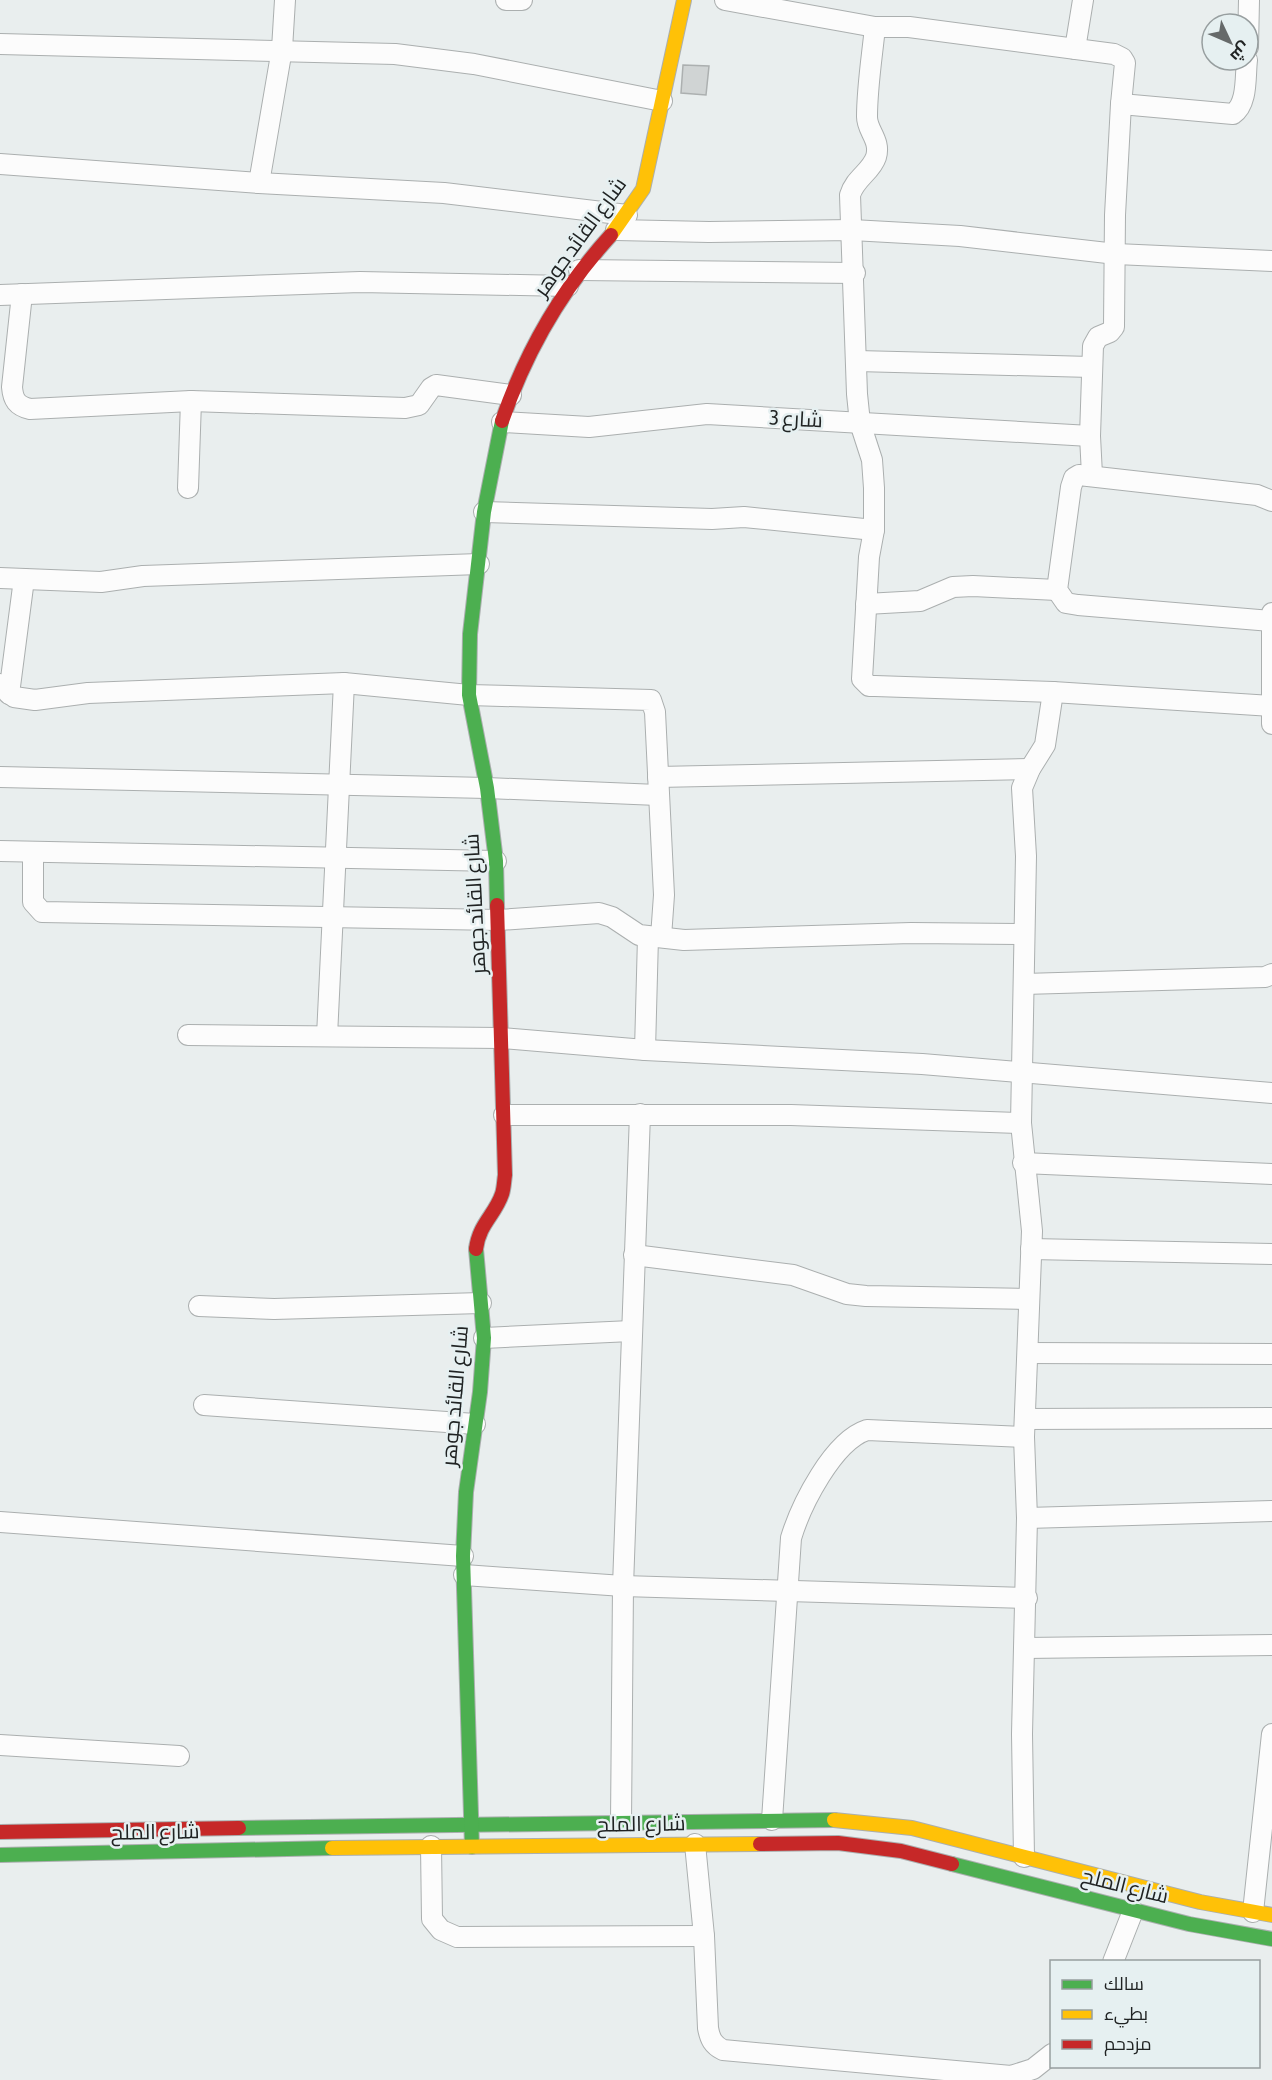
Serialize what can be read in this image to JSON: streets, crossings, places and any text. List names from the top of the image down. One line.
{"streets":{"street":["شارع القائد جوهر","شارع 3","شارع الملح"]},"crossings":[["شارع القائد جوهر","شارع 3"],["شارع القائد جوهر","شارع الملح"]],"legend":["سالك","بطيء","مزدحم"],"north":"bottom right"}
